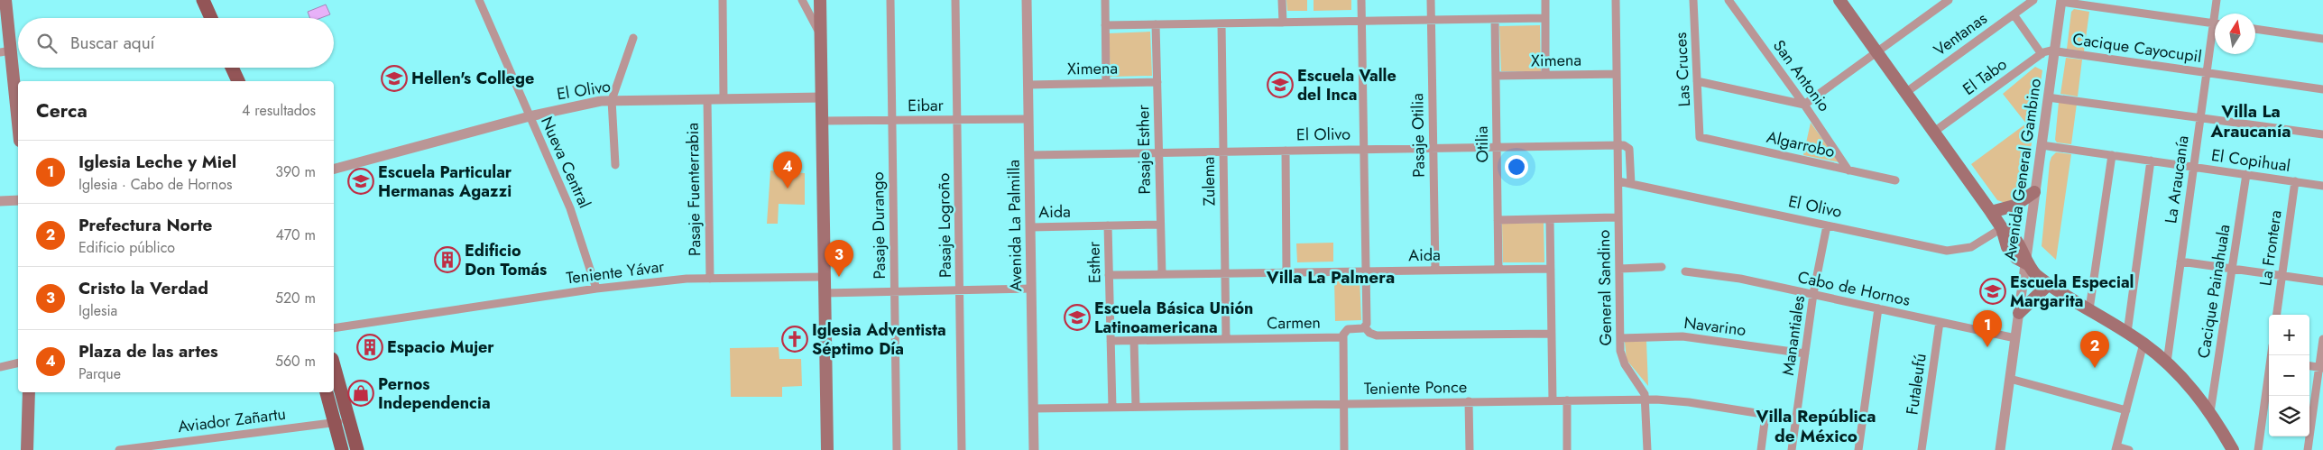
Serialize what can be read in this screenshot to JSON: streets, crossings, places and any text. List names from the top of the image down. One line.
{"streets":{"street":["Ventanas","Cacique Cayocupil","Ximena","Las Cruces","San Antonio","El Tabo","El Olivo","Eibar","Pasaje Otilia","Otilia","Algarrobo","Pasaje Esther","El Copihual","Nueva Central","Avenida General Gambino","La Araucanía","Zulema","Pasaje Fuenterrabia","Aida","Pasaje Durango","Pasaje Logroño","Avenida La Palmilla","La Frontera","Esther","Teniente Yávar","General Sandino","Cabo de Hornos","Cacique Painahuala","Carmen","Navarino","Manantiales","Futaleufú","Teniente Ponce","Aviador Zañartu"]},"crossings":[["Cacique Cayocupil","El Tabo"],["Cacique Cayocupil","Avenida General Gambino"],["Cacique Cayocupil","La Araucanía"],["Ximena","Otilia"],["Ximena","Pasaje Esther"],["Ximena","Avenida La Palmilla"],["Ximena","General Sandino"],["Las Cruces","Algarrobo"],["San Antonio","Algarrobo"],["El Tabo","Avenida General Gambino"],["El Olivo","Pasaje Otilia"],["El Olivo","Otilia"],["El Olivo","Pasaje Esther"],["El Olivo","Nueva Central"],["El Olivo","Zulema"],["El Olivo","Pasaje Fuenterrabia"],["El Olivo","Avenida La Palmilla"],["El Olivo","General Sandino"],["El Olivo","Manantiales"],["Eibar","Pasaje Durango"],["Eibar","Pasaje Logroño"],["Eibar","Avenida La Palmilla"],["Pasaje Otilia","Aida"],["Otilia","Aida"],["Pasaje Esther","Aida"],["El Copihual","Avenida General Gambino"],["El Copihual","La Araucanía"],["El Copihual","La Frontera"],["El Copihual","Cacique Painahuala"],["Nueva Central","Teniente Yávar"],["Avenida General Gambino","Cabo de Hornos"],["Zulema","Aida"],["Zulema","Carmen"],["Pasaje Fuenterrabia","Teniente Yávar"],["Aida","Avenida La Palmilla"],["Aida","Esther"],["Avenida La Palmilla","Teniente Ponce"],["Esther","Carmen"],["Esther","Teniente Ponce"],["General Sandino","Navarino"],["General Sandino","Teniente Ponce"],["Cabo de Hornos","Manantiales"],["Cabo de Hornos","Futaleufú"],["Navarino","Manantiales"],["Manantiales","Teniente Ponce"]],"districts":["Villa La Araucanía","Villa La Palmera","Villa República de México"],"places":{"school or university":["Hellen's College","Escuela Valle del Inca","Escuela Particular Hermanas Agazzi","Escuela Especial Margarita","Escuela Básica Unión Latinoamericana"],"building":["Edificio Don Tomás","Espacio Mujer"],"church":["Iglesia Adventista Séptimo Día"],"shop":["Pernos Independencia"]},"north":"top","page":{"search":"Buscar aquí","heading":["Cerca","4 resultados"],"list":[{"mark":"1","name":"Iglesia Leche y Miel","note":"Iglesia · Cabo de Hornos","value":"390 m"},{"mark":"2","name":"Prefectura Norte","note":"Edificio público","value":"470 m"},{"mark":"3","name":"Cristo la Verdad","note":"Iglesia","value":"520 m"},{"mark":"4","name":"Plaza de las artes","note":"Parque","value":"560 m"}],"pins":["4","3","1","2"],"map_buttons":["+","−"]}}
